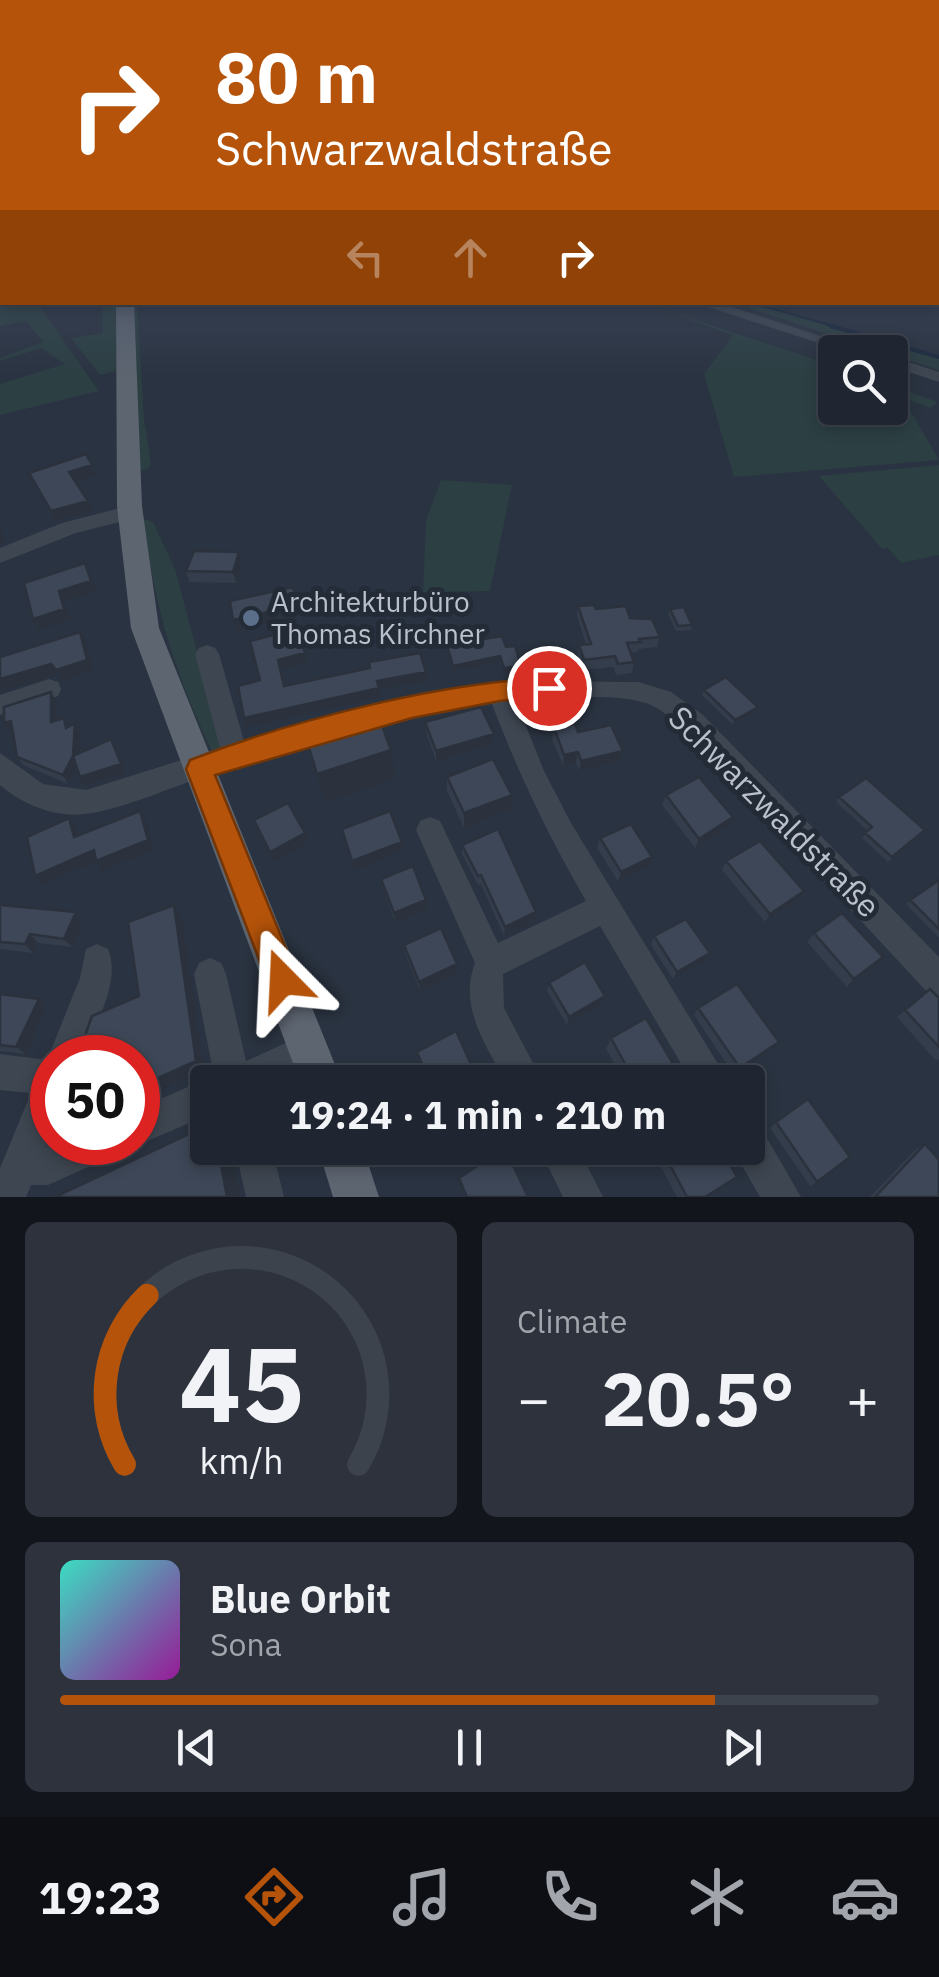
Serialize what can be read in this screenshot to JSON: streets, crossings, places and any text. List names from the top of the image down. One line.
{"streets":{"street":["Schwarzwaldstraße"]},"places":["Architekturbüro Thomas Kirchner"],"page":{"turn":["80 m","Schwarzwaldstraße"],"limit":"50","trip":"19:24 · 1 min · 210 m","tile":"Climate","heat":["−","20.5°","+"],"song":["Blue Orbit","Sona"],"tabs":"19:23","gauge":["45","km/h"]}}
